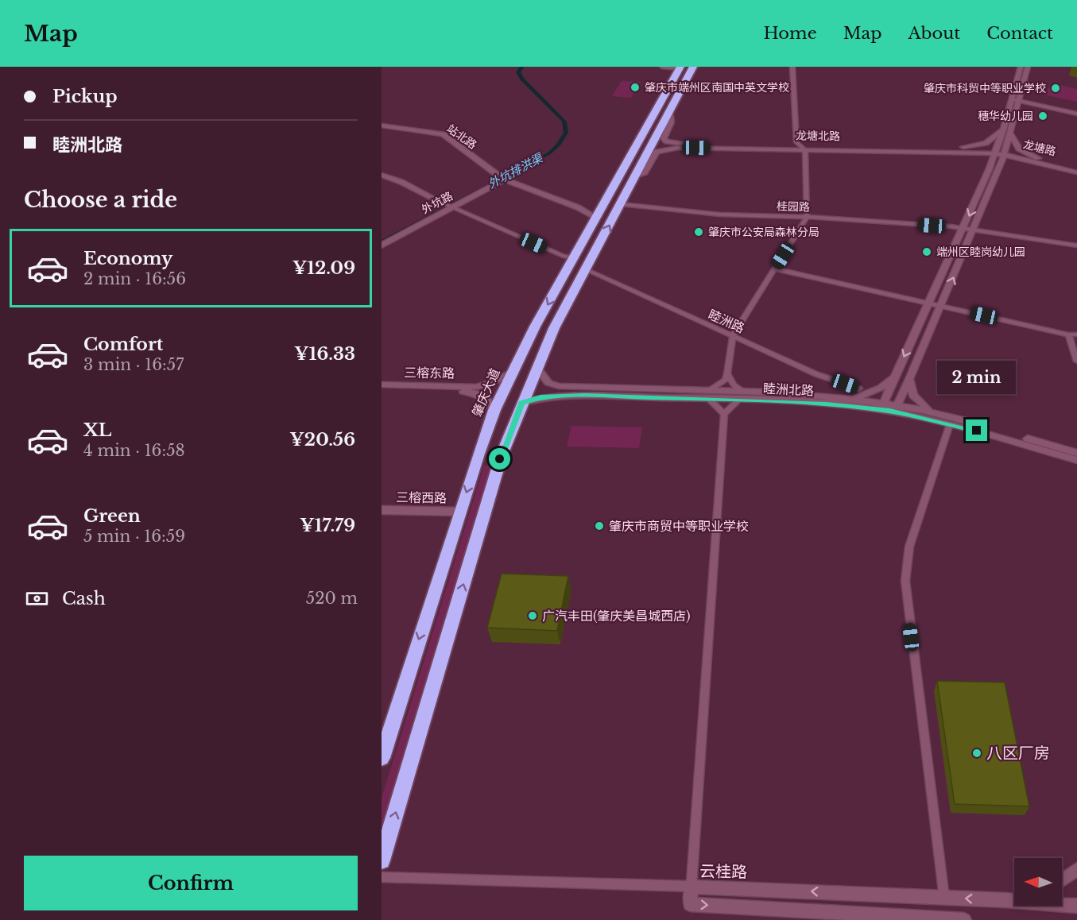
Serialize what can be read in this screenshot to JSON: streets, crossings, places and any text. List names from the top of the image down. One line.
{"streets":{"highway":["肇庆大道"],"street":["龙塘北路","站北路","龙塘路","外坑路","桂园路","睦洲路","三榕东路","睦洲北路","三榕西路","云桂路"]},"crossings":[["龙塘北路","龙塘路"],["站北路","外坑路"],["肇庆大道","三榕西路"]],"water":["外坑排洪渠"],"places":["肇庆市端州区南国中英文学校","肇庆市科贸中等职业学校","穗华幼儿园","肇庆市公安局森林分局","端州区睦岗幼儿园","肇庆市商贸中等职业学校","广汽丰田(肇庆美昌城西店)","八区厂房"],"north":"left","page":{"header":"Map","nav":["Home","Map","About","Contact"],"banner":["Pickup","睦洲北路"],"heading":"Choose a ride","list":[{"name":"Economy","note":"2 min · 16:56","value":"¥12.09"},{"name":"Comfort","note":"3 min · 16:57","value":"¥16.33"},{"name":"XL","note":"4 min · 16:58","value":"¥20.56"},{"name":"Green","note":"5 min · 16:59","value":"¥17.79"}],"bubble":"2 min","pay":["Cash","520 m"],"buttons":"Confirm"}}
